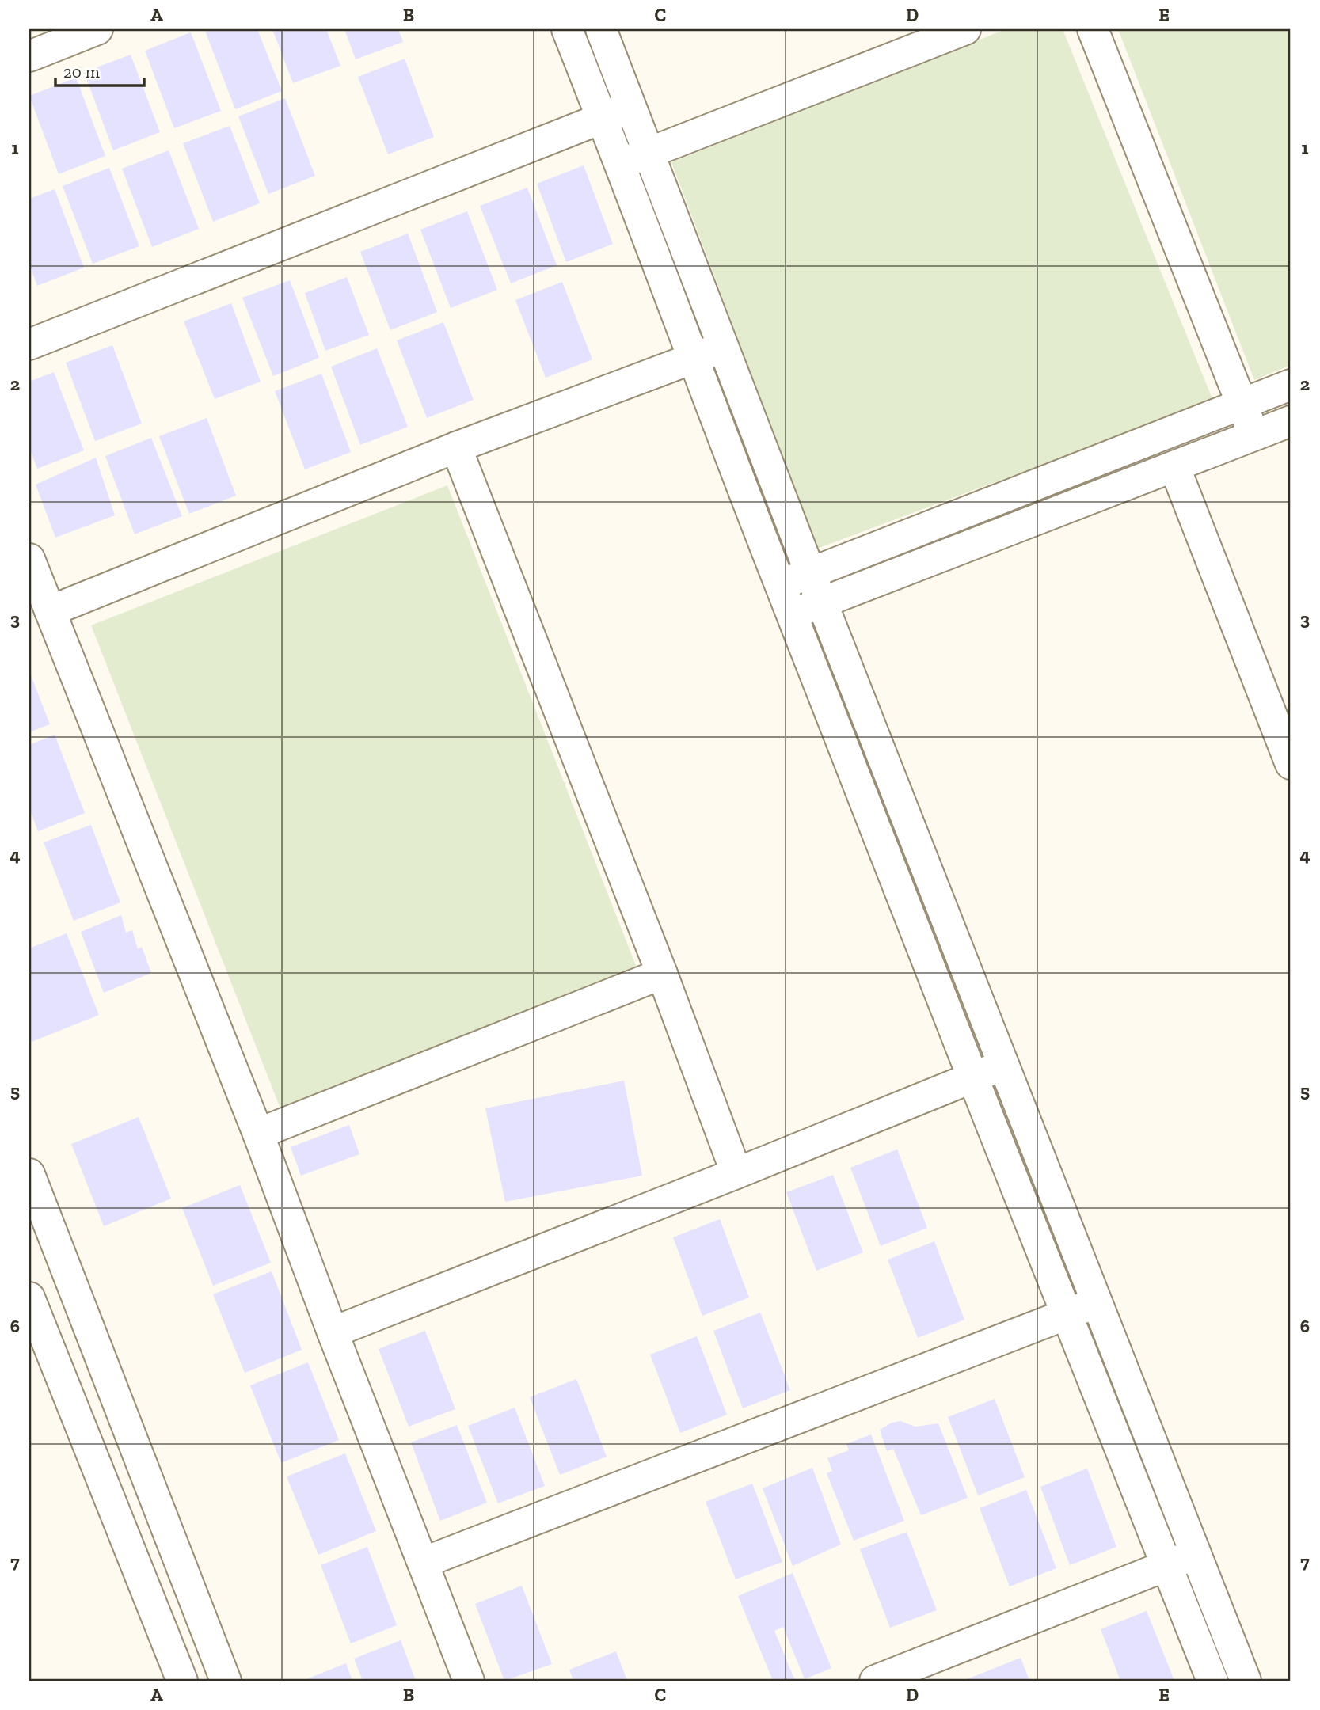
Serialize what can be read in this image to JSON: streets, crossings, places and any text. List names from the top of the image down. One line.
{"scale_bar":"20 m","grid":{"columns":["A","B","C","D","E"],"rows":["1","2","3","4","5","6","7"]}}
